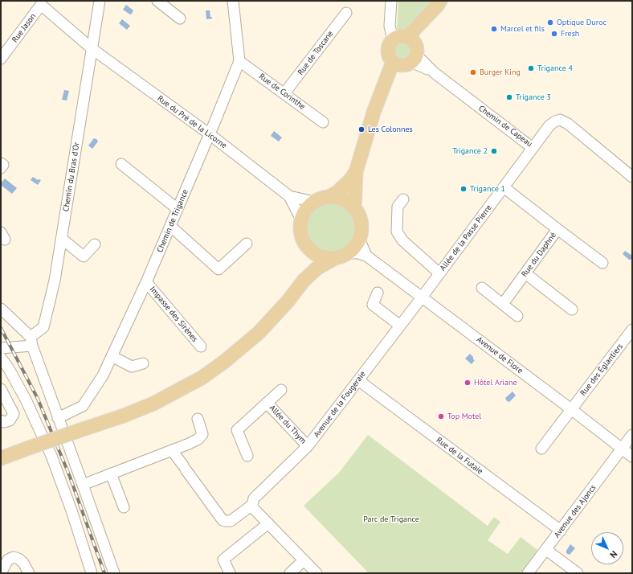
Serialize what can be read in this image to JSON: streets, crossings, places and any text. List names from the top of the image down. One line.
{"streets":{"street":["Rue Jason","Rue de Toscane","Rue de Corinthe","Rue du Pré de la Licorne","Chemin de Capeau","Chemin du Bras d'Or","Chemin de Trigance","Allée de la Passe Pierre","Rue du Daphné","Impasse des Sirènes","Avenue de Flore","Rue des Églantiers","Avenue de la Fougeraie","Allée du Thym","Rue de la Futaie","Avenue des Ajoncs"]},"crossings":[["Rue Jason","Rue du Pré de la Licorne"],["Rue Jason","Chemin du Bras d'Or"],["Rue de Toscane","Rue de Corinthe"],["Rue de Corinthe","Chemin de Trigance"],["Rue du Pré de la Licorne","Chemin du Bras d'Or"],["Rue du Pré de la Licorne","Chemin de Trigance"],["Chemin de Capeau","Allée de la Passe Pierre"],["Chemin de Trigance","Impasse des Sirènes"],["Allée de la Passe Pierre","Rue du Daphné"],["Allée de la Passe Pierre","Avenue de Flore"],["Allée de la Passe Pierre","Avenue de la Fougeraie"],["Avenue de Flore","Rue des Églantiers"],["Avenue de Flore","Avenue de la Fougeraie"],["Avenue de Flore","Avenue des Ajoncs"],["Avenue de la Fougeraie","Allée du Thym"],["Avenue de la Fougeraie","Rue de la Futaie"],["Rue de la Futaie","Avenue des Ajoncs"]],"parks":["Parc de Trigance"],"places":["Optique Duroc","Marcel et fils","Fresh","Trigance 4","Burger King","Trigance 3","Les Colonnes","Trigance 2","Trigance 1","Hôtel Ariane","Top Motel"],"north":"bottom right"}
